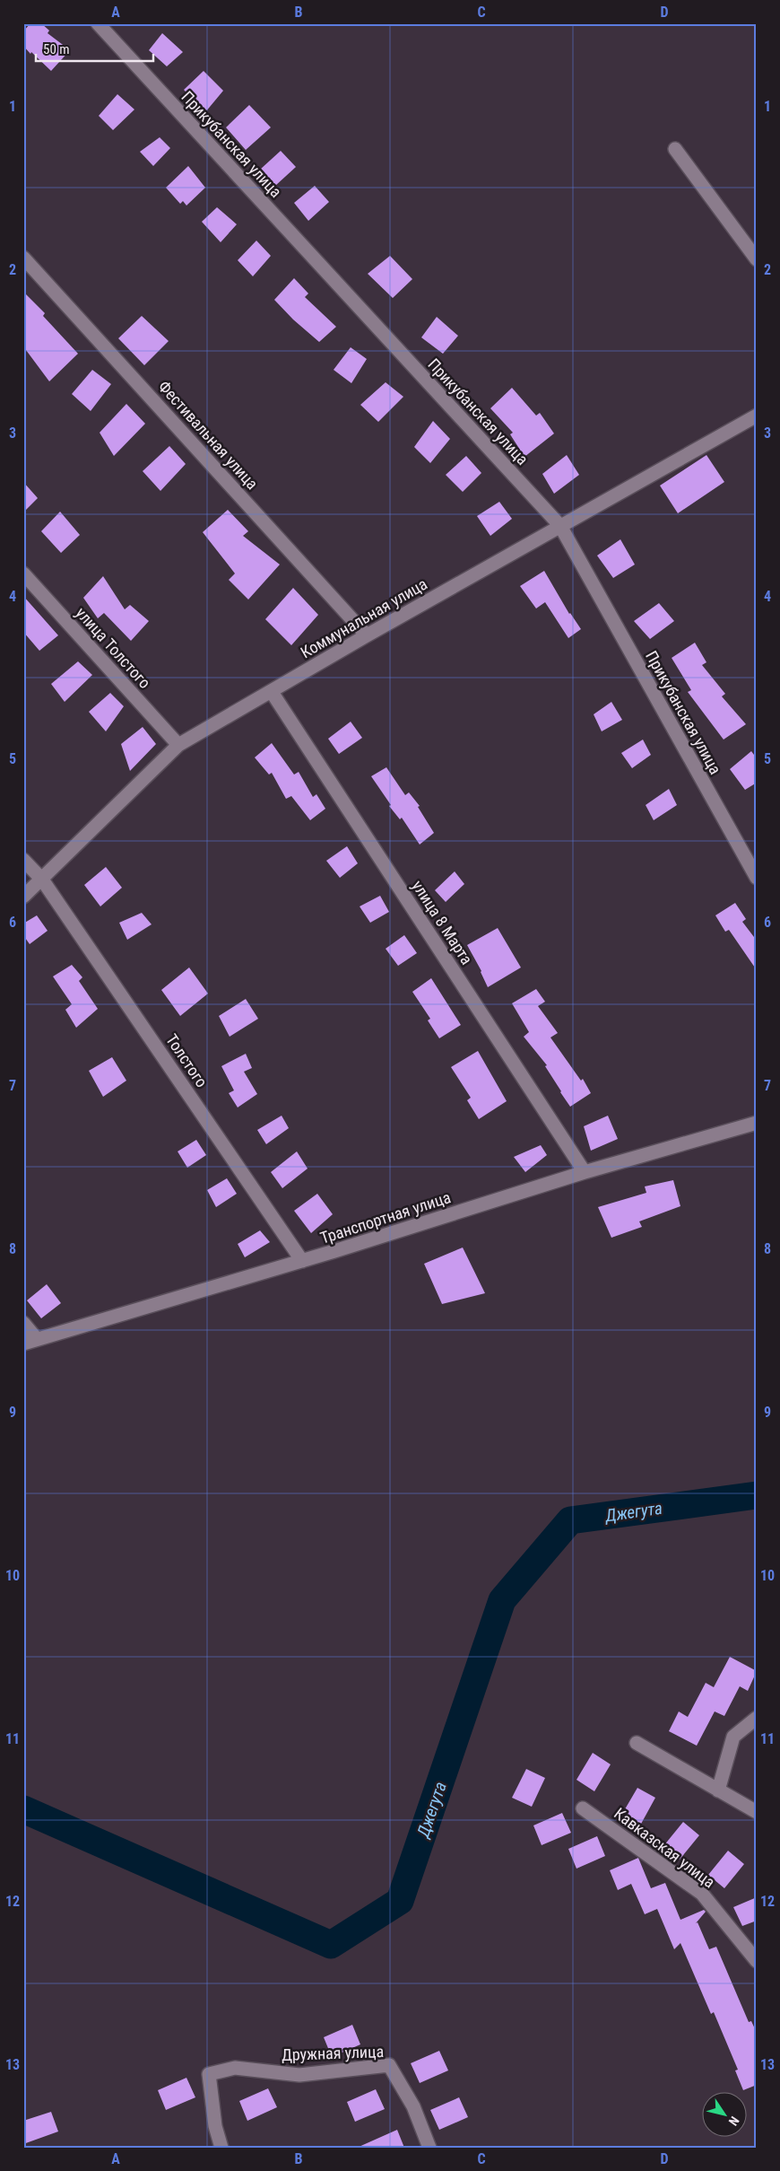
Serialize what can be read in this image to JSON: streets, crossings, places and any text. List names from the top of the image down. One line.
{"streets":{"street":["Прикубанская улица","Фестивальная улица","Коммунальная улица","улица Толстого","улица 8 Марта","Толстого","Транспортная улица","Кавказская улица","Дружная улица"]},"crossings":[["Прикубанская улица","Коммунальная улица"],["Фестивальная улица","Коммунальная улица"],["Коммунальная улица","улица Толстого"],["Коммунальная улица","улица 8 Марта"],["Коммунальная улица","Толстого"],["улица 8 Марта","Транспортная улица"],["Толстого","Транспортная улица"]],"water":["Джегута"],"scale_bar":"50 m","north":"bottom right","grid":{"columns":["A","B","C","D"],"rows":["1","2","3","4","5","6","7","8","9","10","11","12","13"]}}
